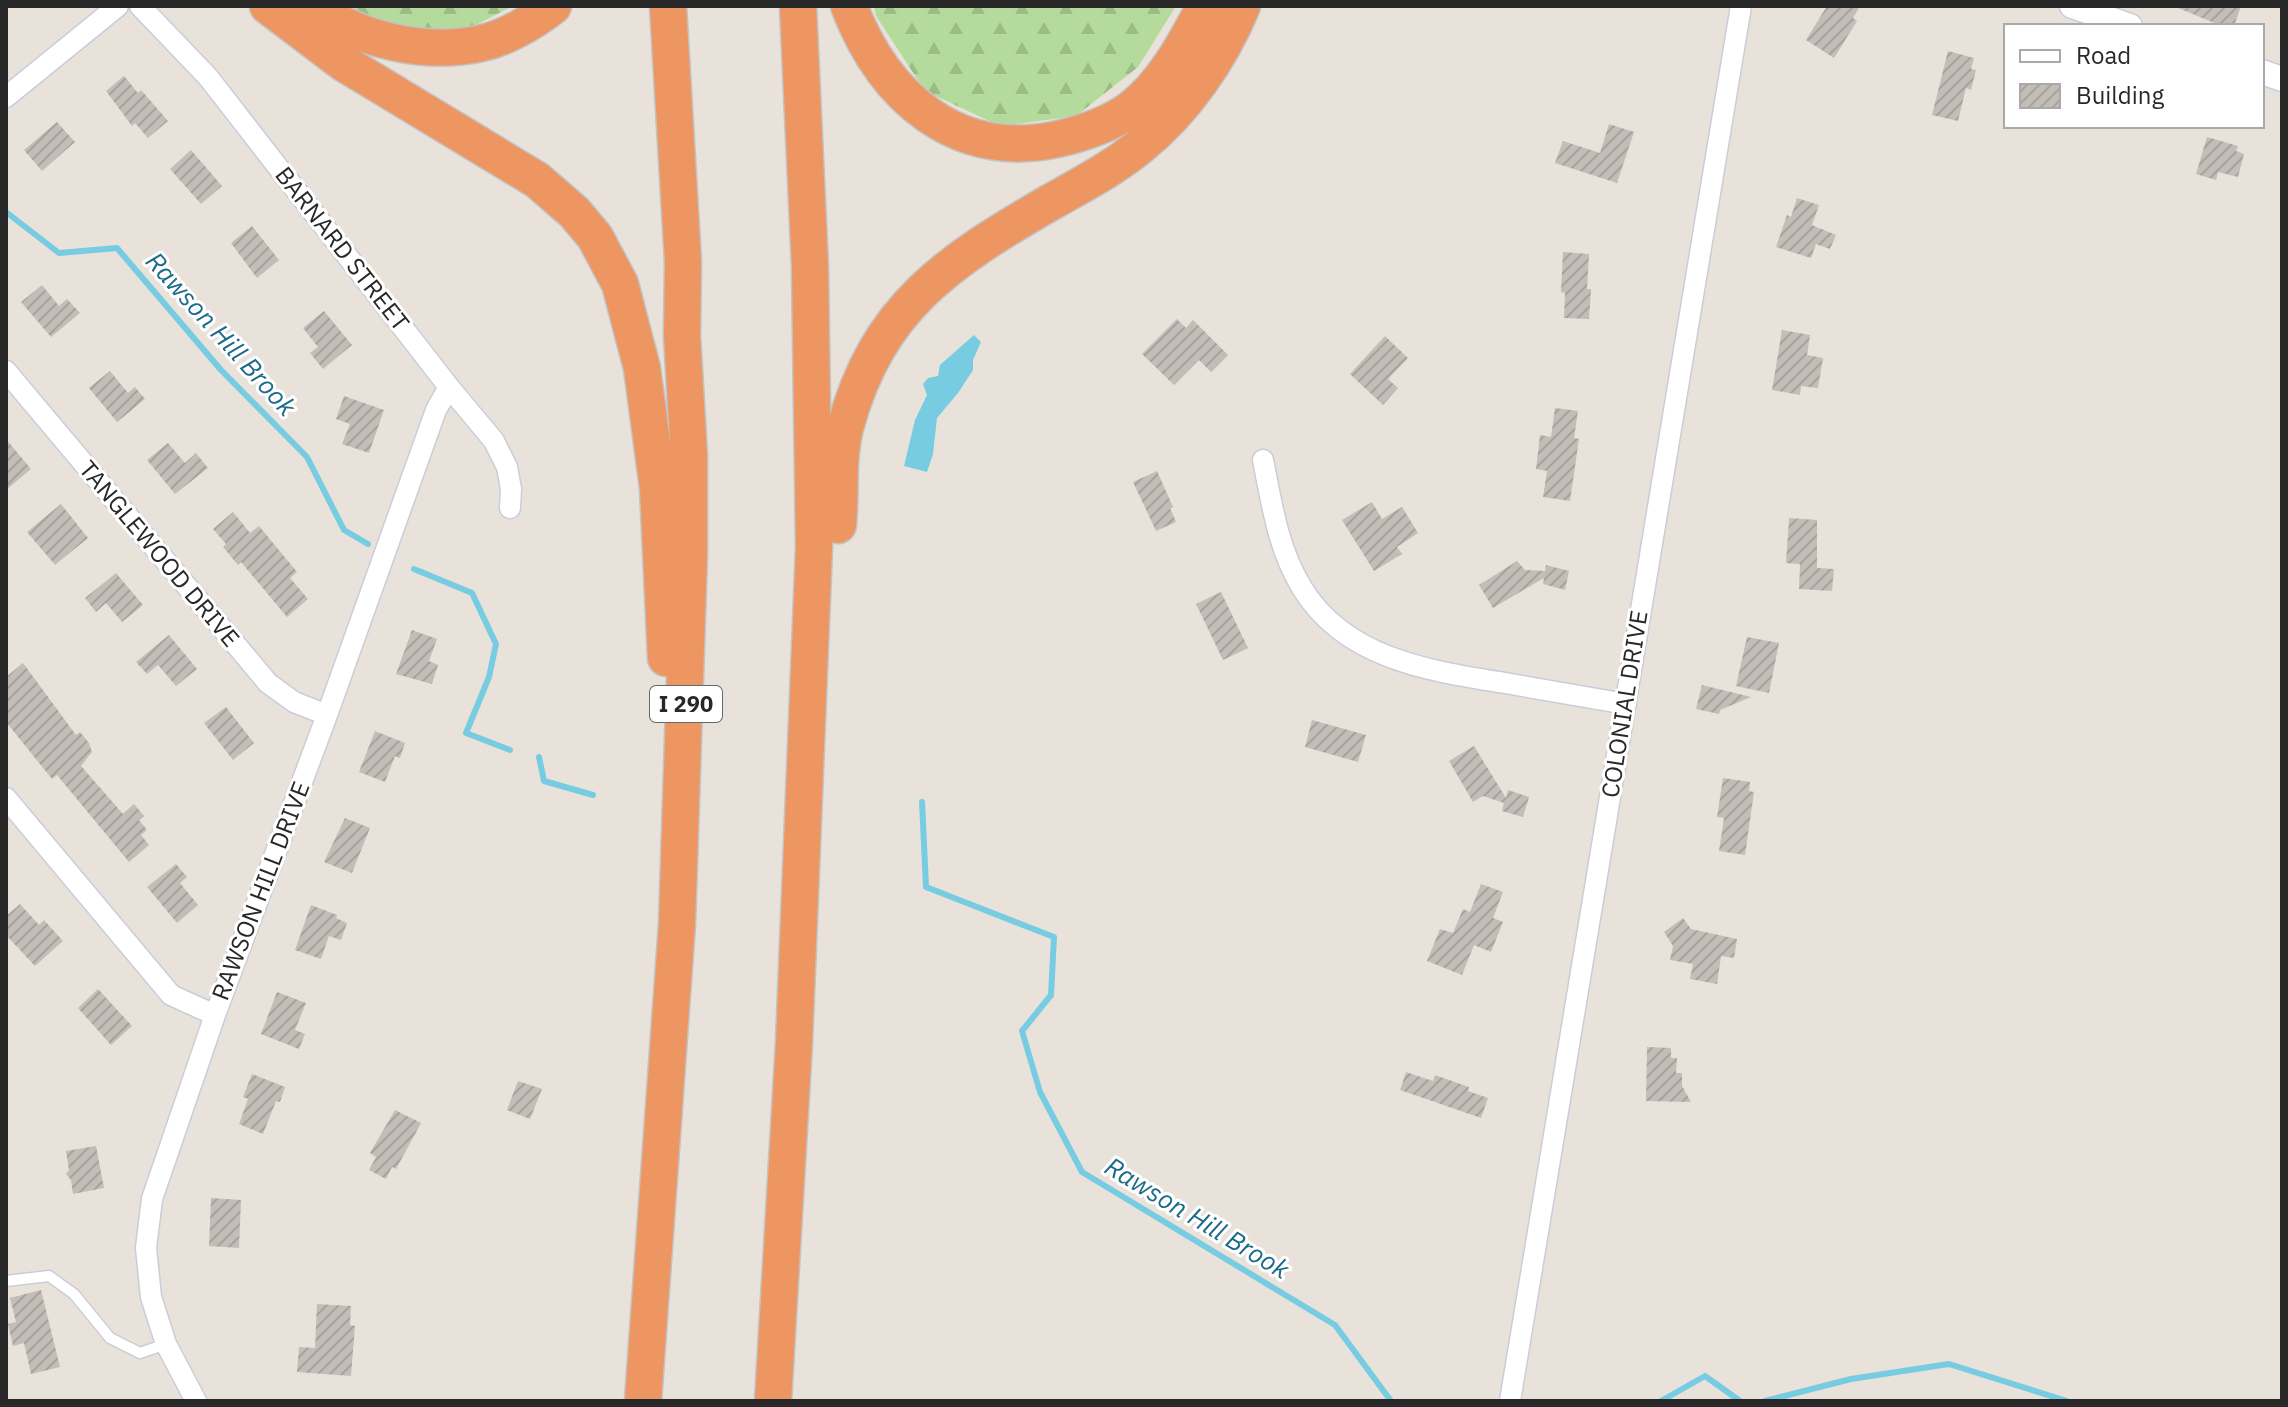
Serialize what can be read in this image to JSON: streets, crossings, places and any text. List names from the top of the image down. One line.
{"streets":{"highway":["I 290"],"street":["BARNARD STREET","TANGLEWOOD DRIVE","COLONIAL DRIVE","RAWSON HILL DRIVE"]},"crossings":[["BARNARD STREET","RAWSON HILL DRIVE"],["TANGLEWOOD DRIVE","RAWSON HILL DRIVE"]],"water":["Rawson Hill Brook"],"legend":["Road","Building"]}
